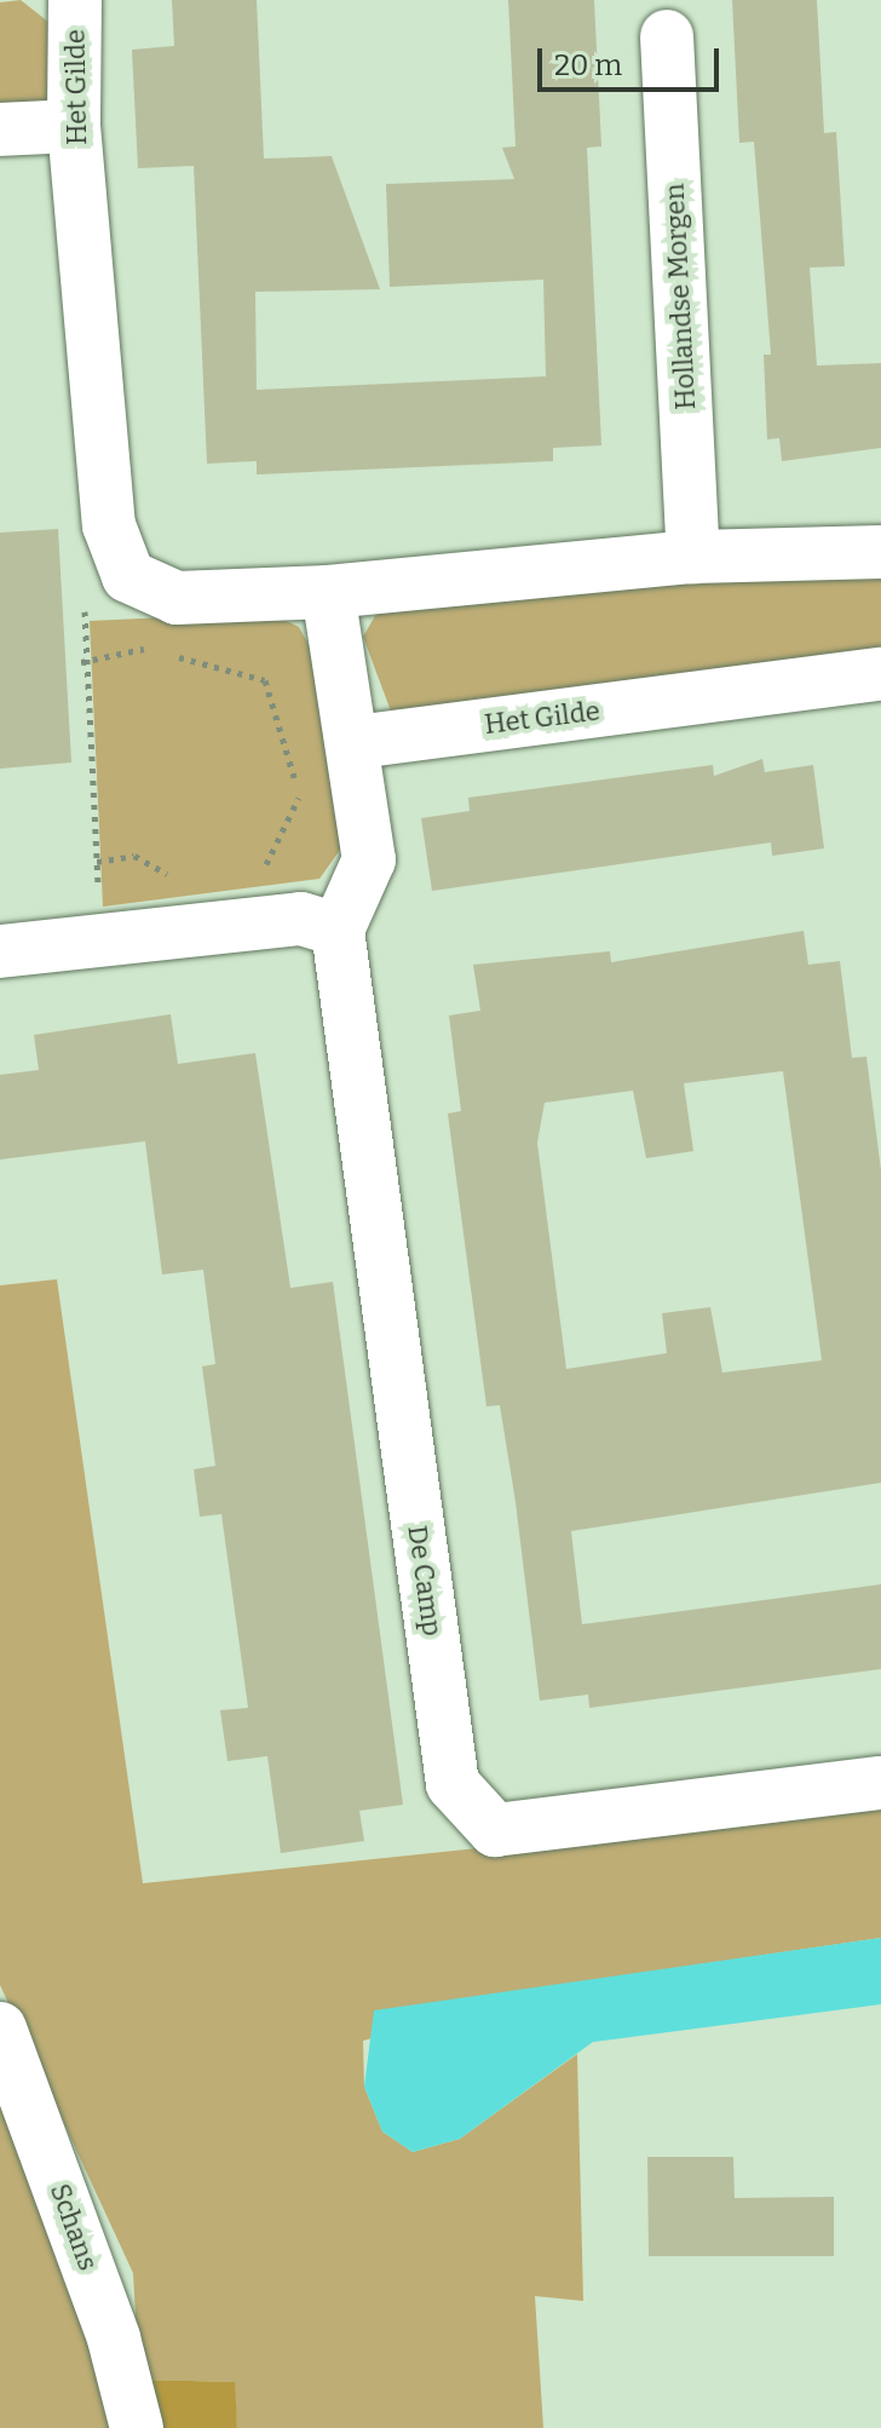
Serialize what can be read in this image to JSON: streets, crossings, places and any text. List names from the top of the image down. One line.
{"streets":{"street":["Het Gilde","Hollandse Morgen","De Camp","Schans"]},"scale_bar":"20 m"}
